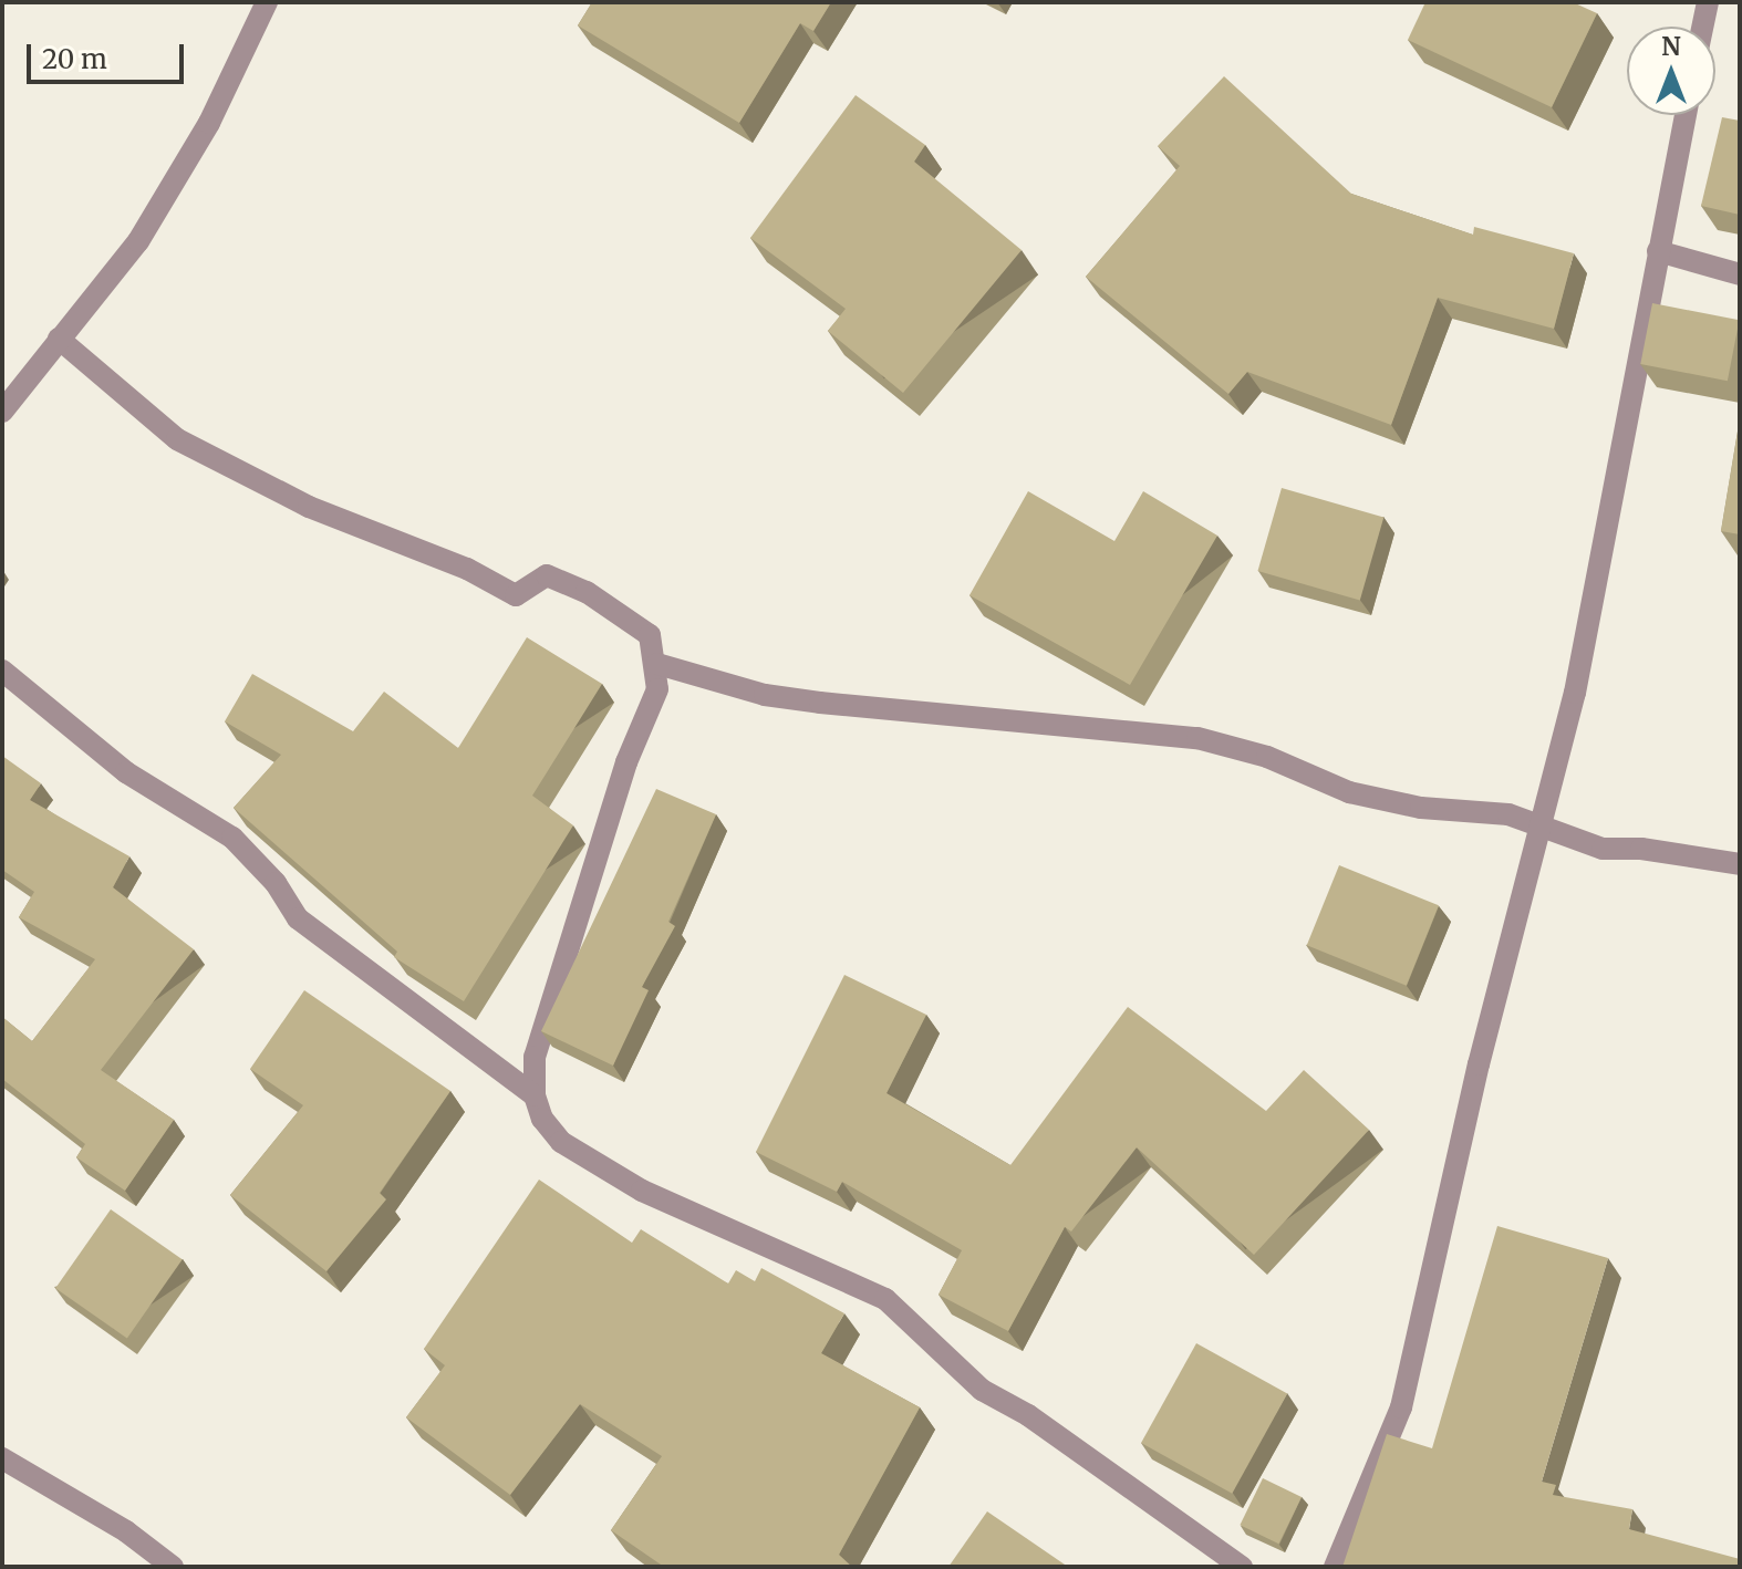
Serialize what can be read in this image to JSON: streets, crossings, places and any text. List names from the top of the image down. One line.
{"scale_bar":"20 m","north":"top"}
